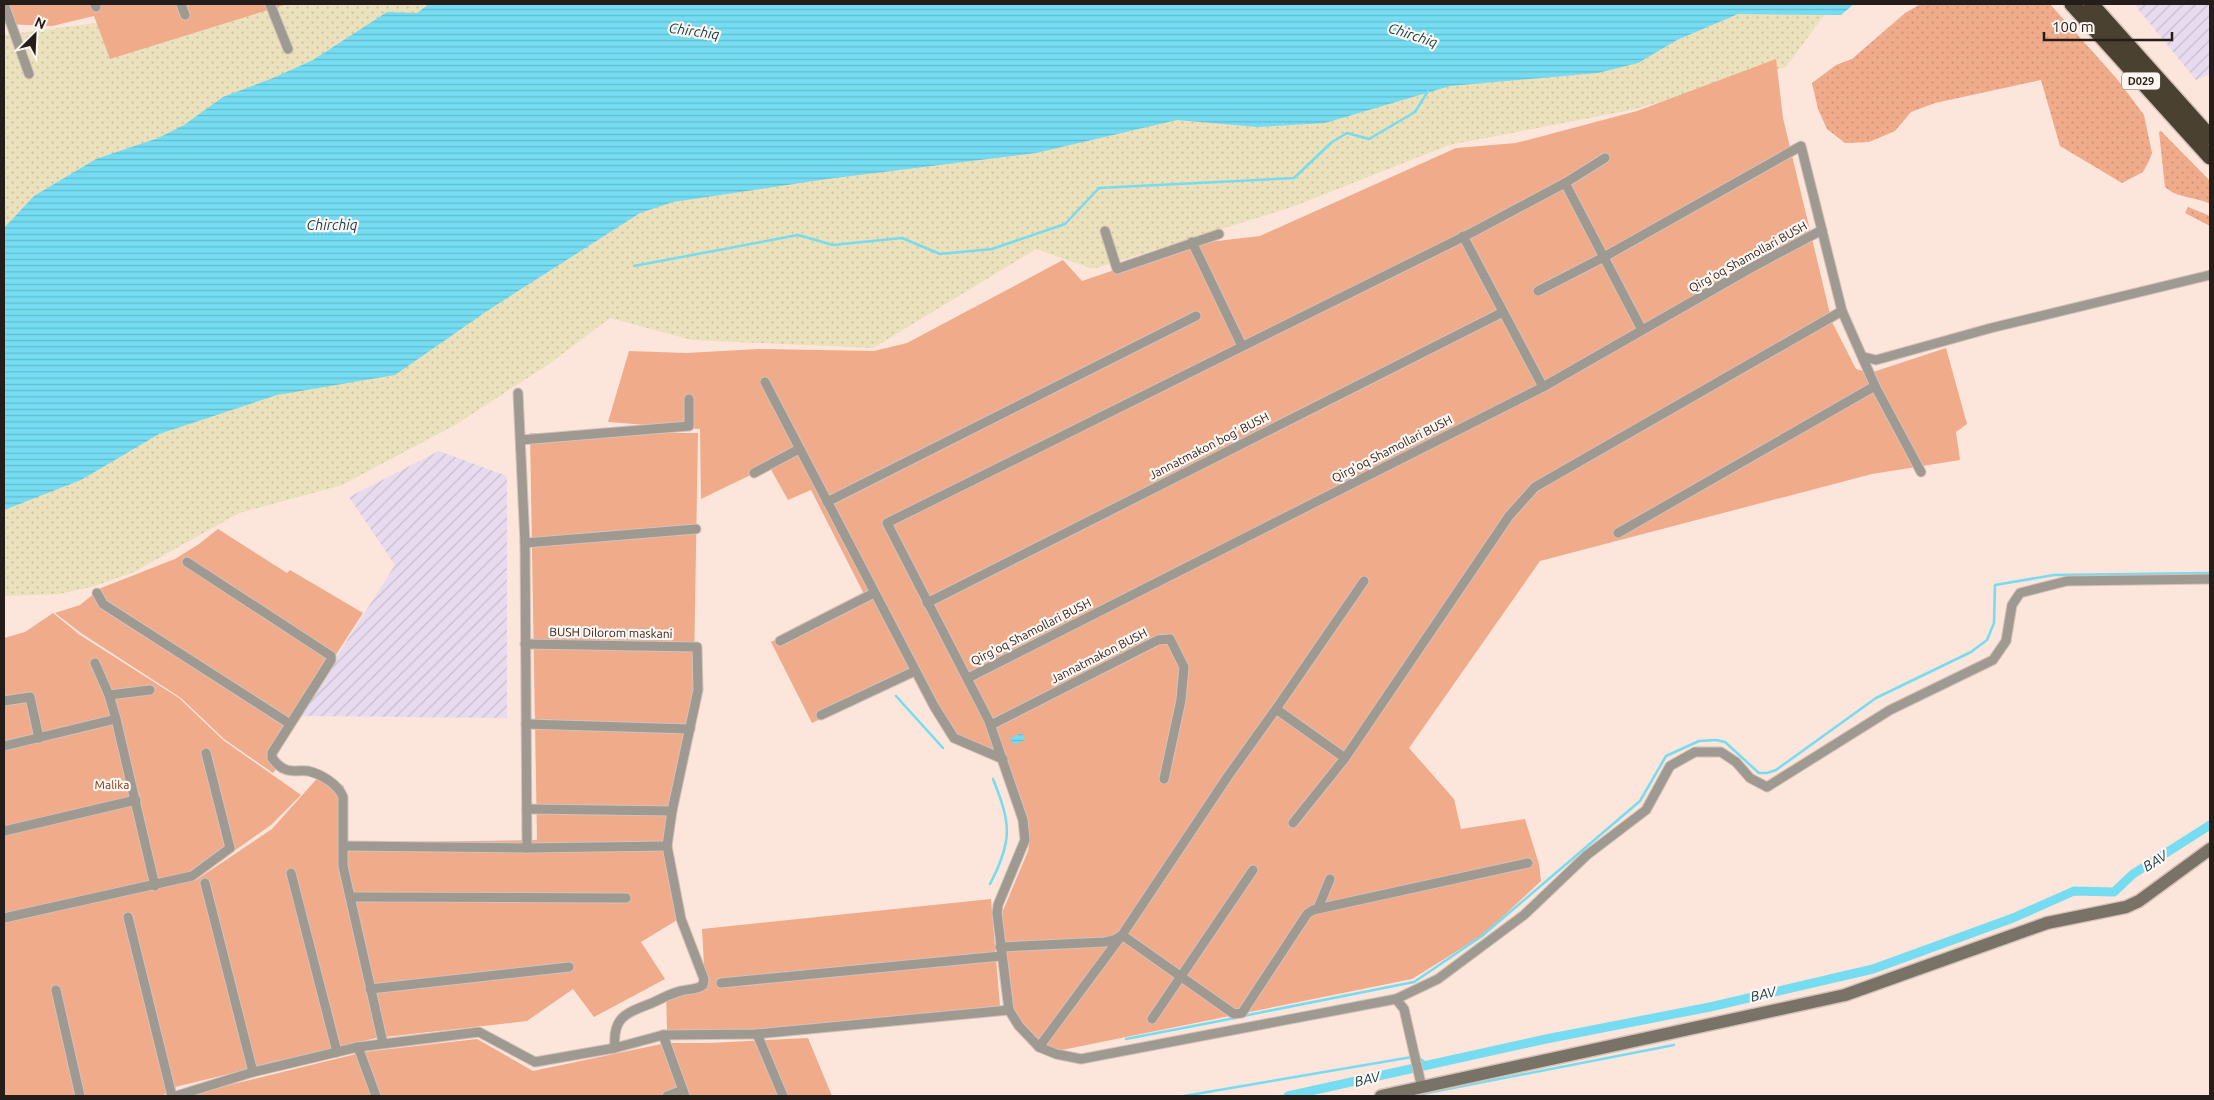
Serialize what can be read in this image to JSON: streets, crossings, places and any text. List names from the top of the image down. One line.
{"streets":{"highway":["D029"],"street":["Qirg'oq Shamollari BUSH","Jannatmakon bog' BUSH","BUSH Dilorom maskani","Jannatmakon BUSH"]},"water":["Chirchiq","BAV"],"parks":["Malika"],"scale_bar":"100 m","north":"top right"}
